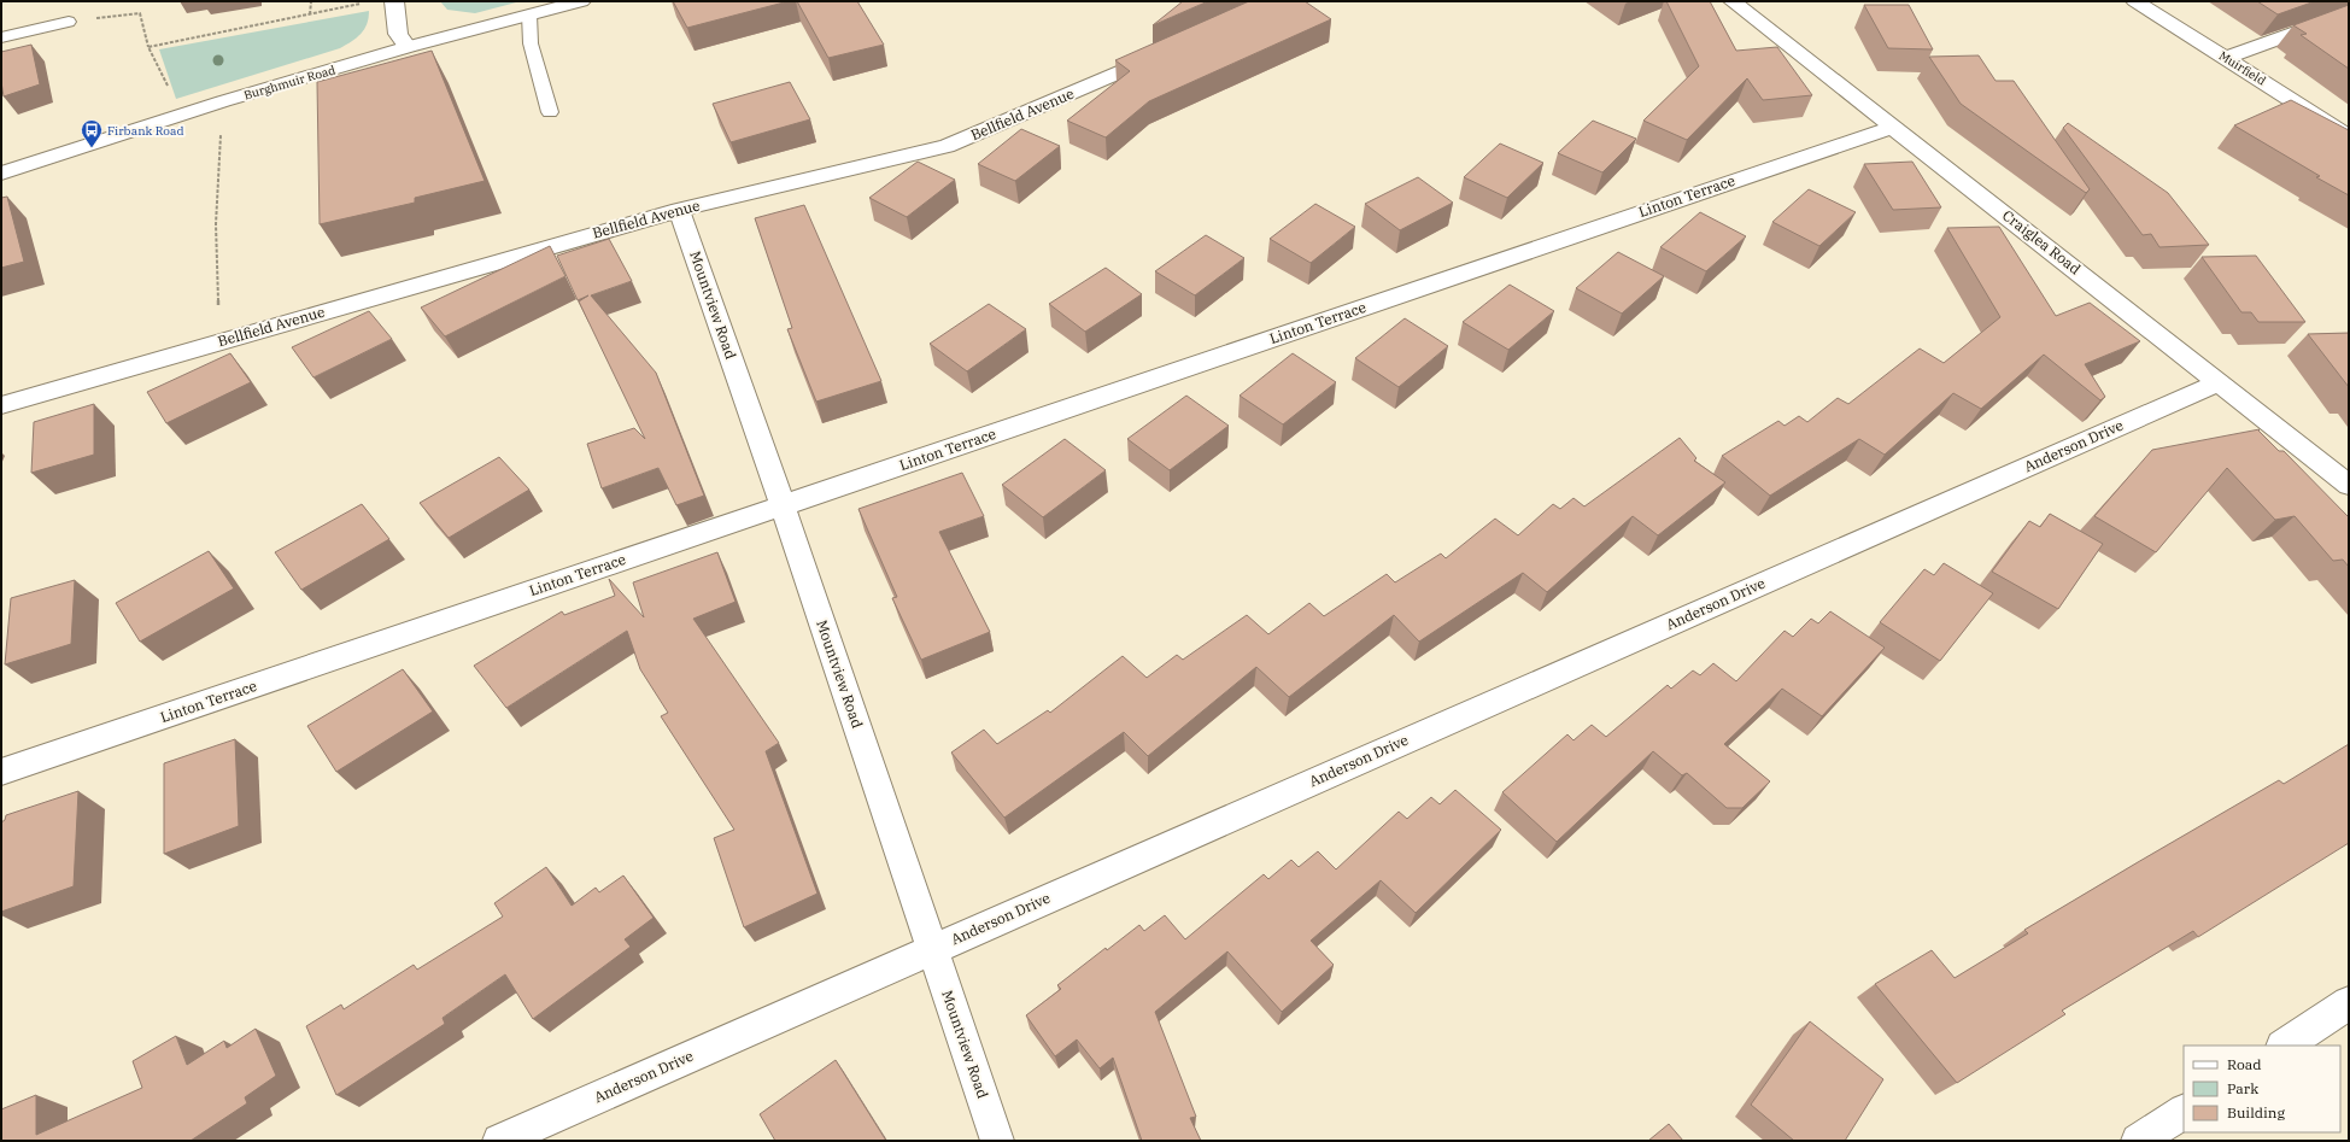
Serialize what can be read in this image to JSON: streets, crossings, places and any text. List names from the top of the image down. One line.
{"streets":{"street":["Muirfield","Burghmuir Road","Bellfield Avenue","Linton Terrace","Craiglea Road","Mountview Road","Anderson Drive"]},"crossings":[["Bellfield Avenue","Mountview Road"],["Linton Terrace","Craiglea Road"],["Linton Terrace","Mountview Road"],["Craiglea Road","Anderson Drive"],["Mountview Road","Anderson Drive"]],"places":{"bus stop":["Firbank Road"]},"legend":["Road","Park","Building"]}
